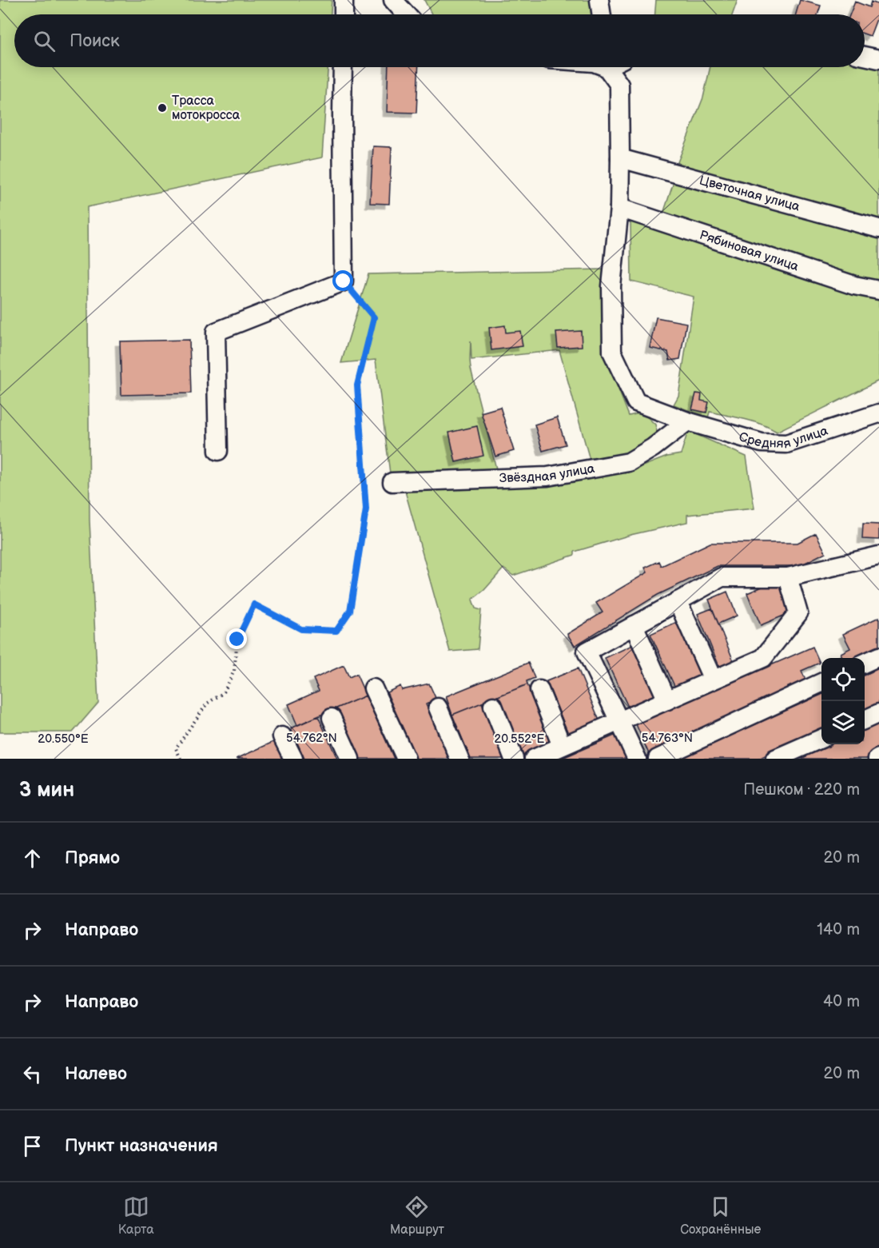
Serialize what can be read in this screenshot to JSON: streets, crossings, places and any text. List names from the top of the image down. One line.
{"streets":{"street":["Цветочная улица","Рябиновая улица","Средняя улица","Звёздная улица"]},"crossings":[["Цветочная улица","Средняя улица"],["Рябиновая улица","Средняя улица"],["Средняя улица","Звёздная улица"]],"places":["Трасса мотокросса"],"page":{"search":"Поиск","heading":["3 мин","Пешком · 220 m"],"list":[["Прямо","20 m"],["Направо","140 m"],["Направо","40 m"],["Налево","20 m"],"Пункт назначения"],"nav":["Карта","Маршрут","Сохранённые"]},"coordinates":["54.762°N","54.763°N","20.550°E","20.552°E"]}
